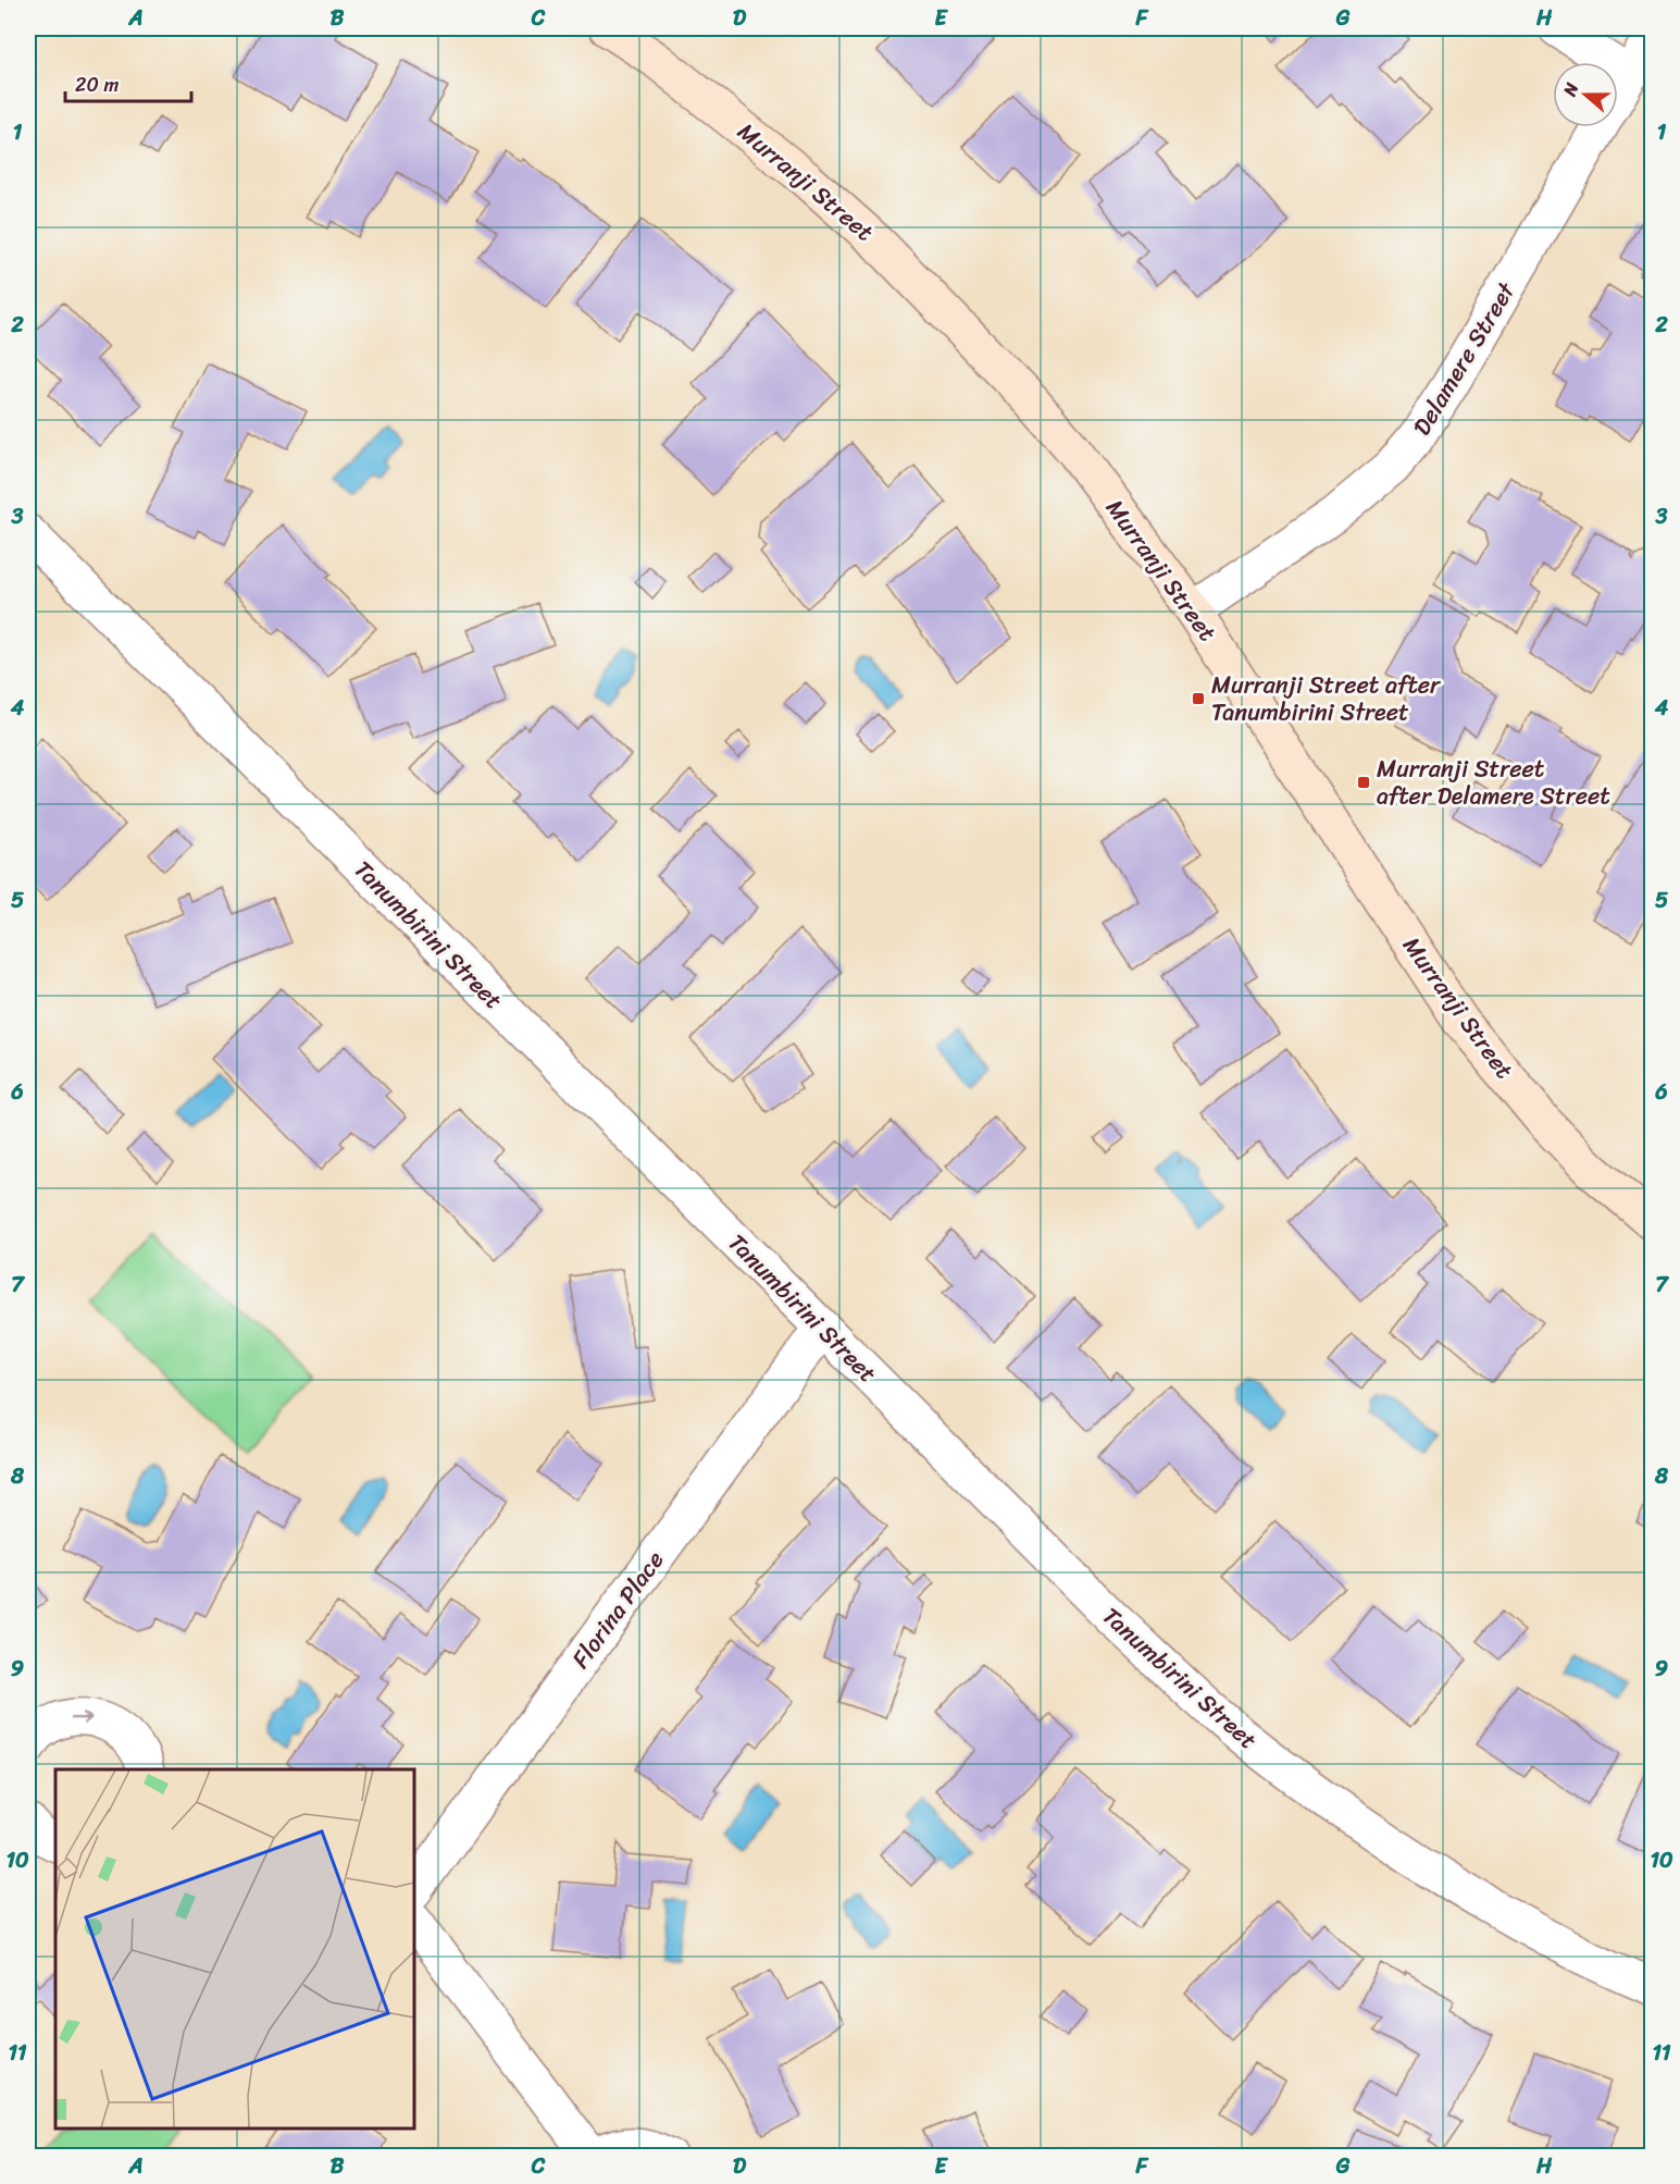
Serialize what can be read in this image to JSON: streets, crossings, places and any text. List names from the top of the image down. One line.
{"streets":{"street":["Murranji Street","Delamere Street","Tanumbirini Street","Florina Place"]},"crossings":[["Murranji Street","Delamere Street"],["Tanumbirini Street","Florina Place"]],"places":{"transit":["Murranji Street after Tanumbirini Street","Murranji Street after Delamere Street"]},"scale_bar":"20 m","north":"left","grid":{"columns":["A","B","C","D","E","F","G","H"],"rows":["1","2","3","4","5","6","7","8","9","10","11"]}}
